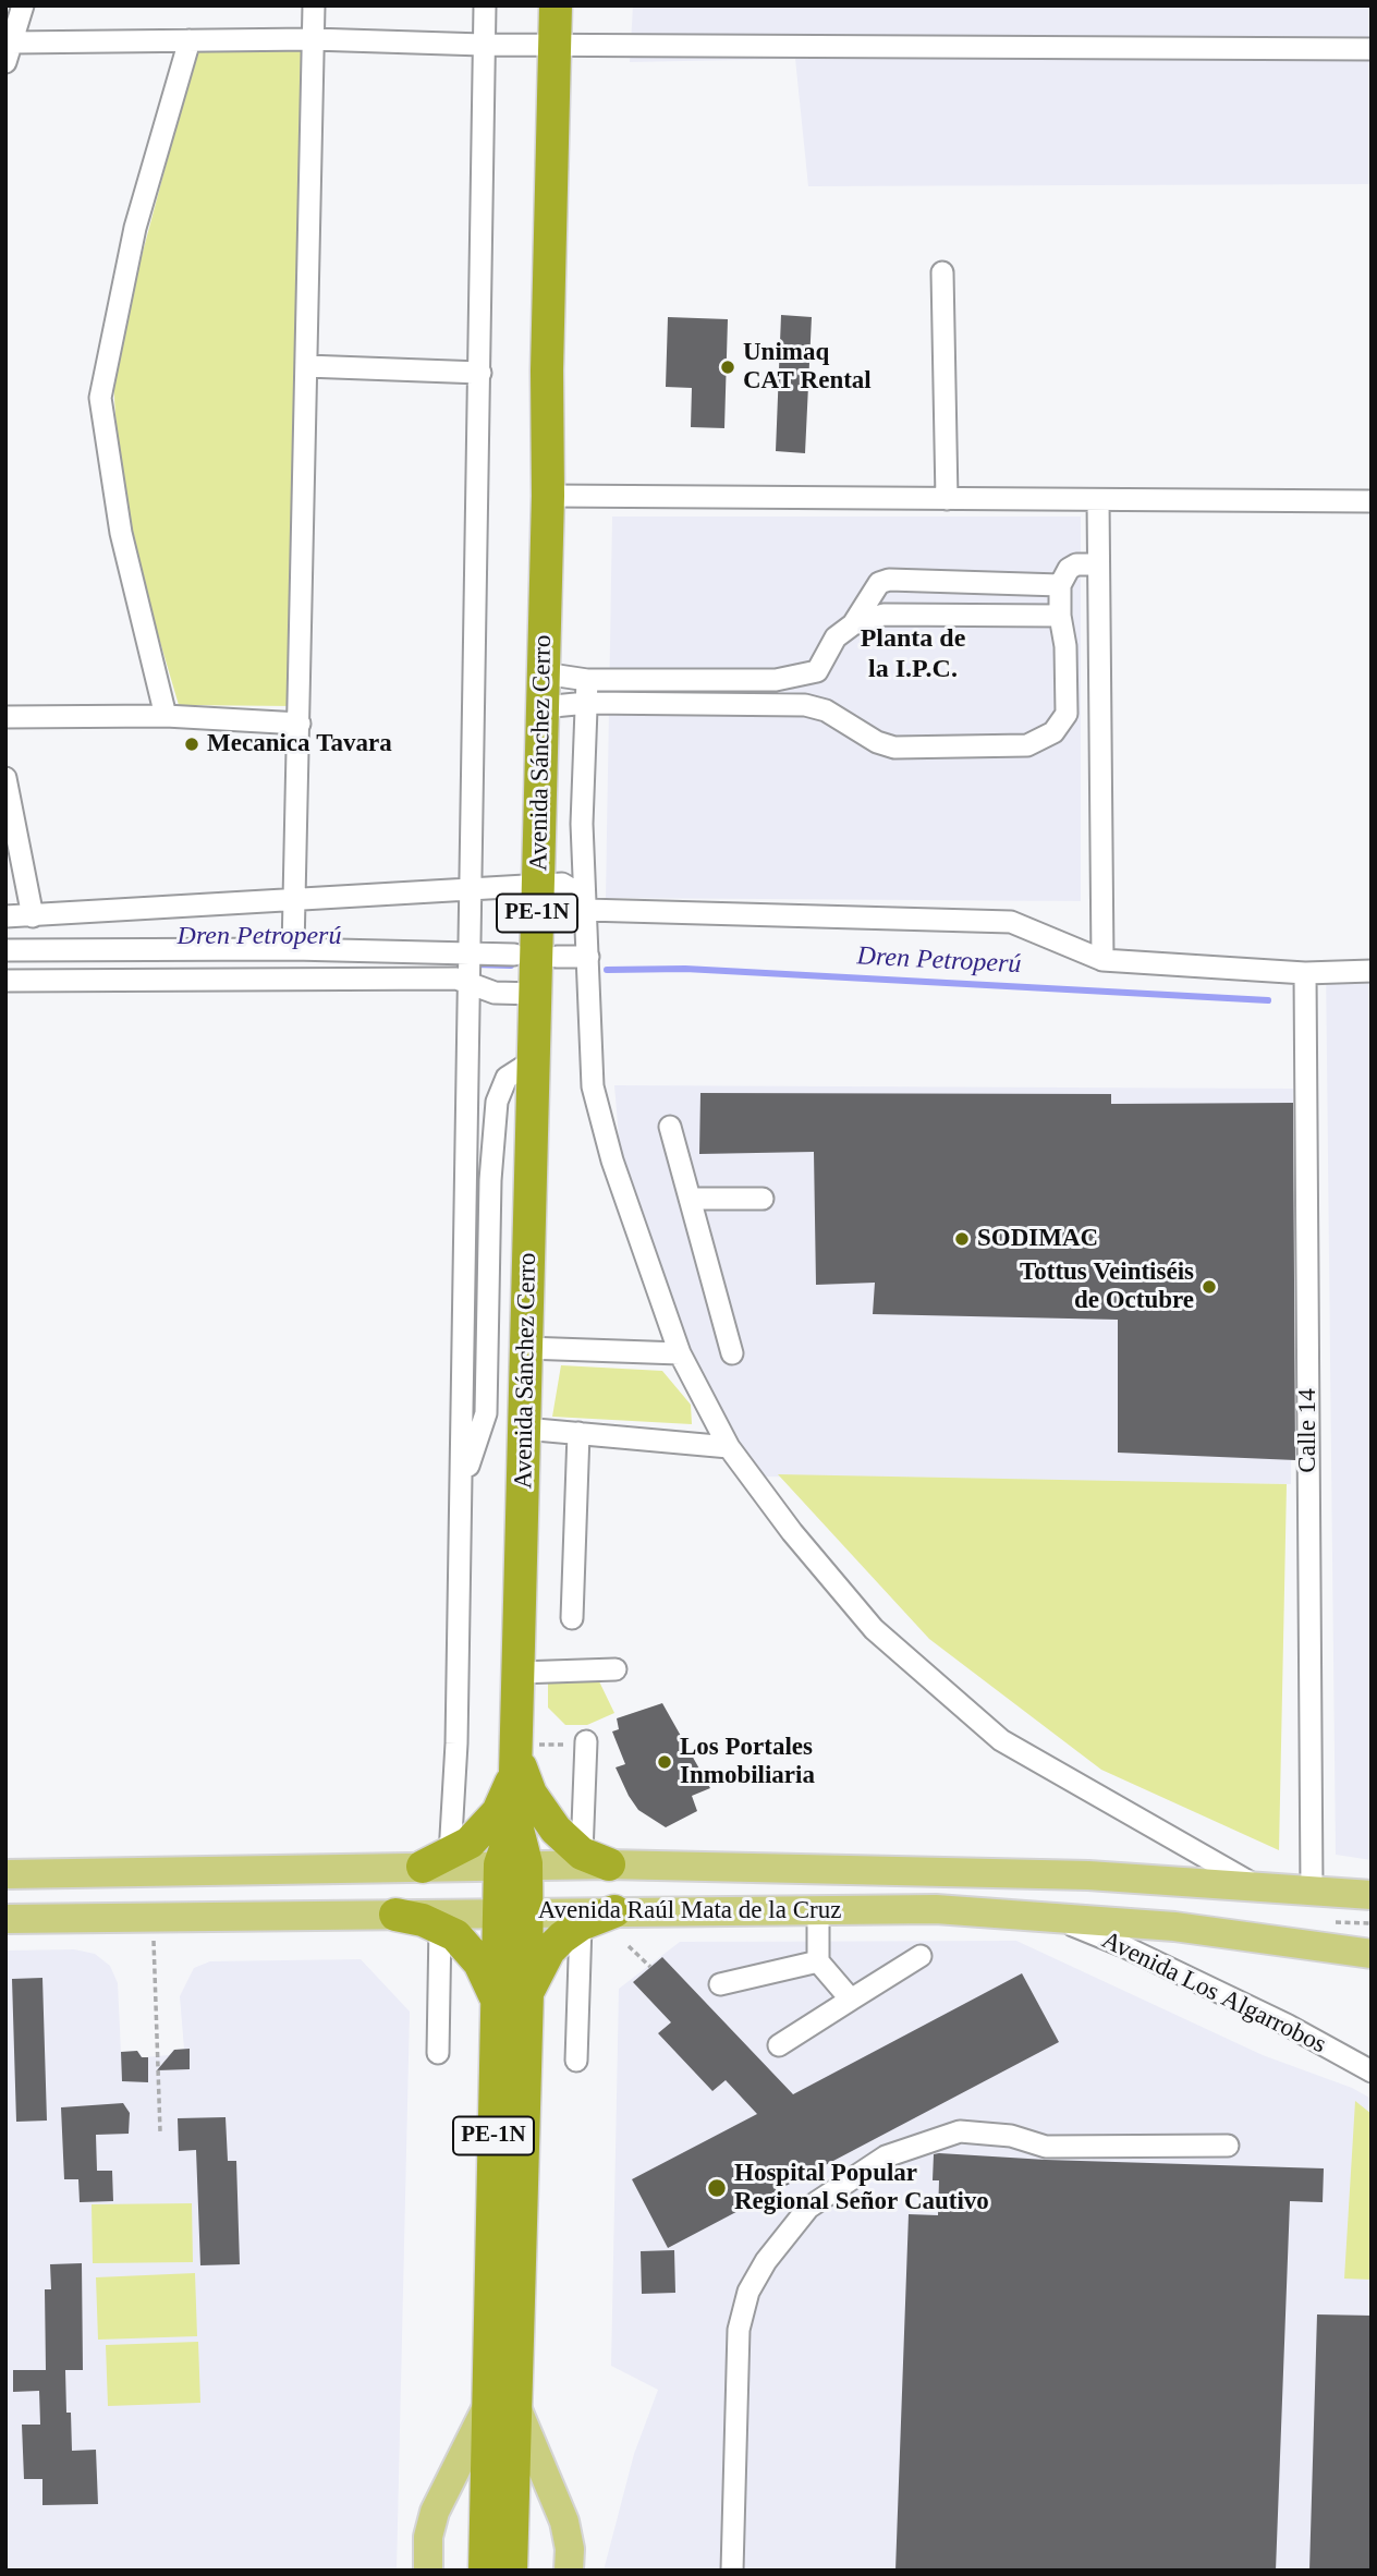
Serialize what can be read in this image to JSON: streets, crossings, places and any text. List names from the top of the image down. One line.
{"streets":{"highway":["Avenida Sánchez Cerro","PE-1N"],"main road":["Avenida Raúl Mata de la Cruz"],"street":["Calle 14","Avenida Los Algarrobos"]},"crossings":[["Avenida Sánchez Cerro","Avenida Raúl Mata de la Cruz"],["Calle 14","Avenida Raúl Mata de la Cruz"],["Avenida Raúl Mata de la Cruz","Avenida Los Algarrobos"]],"districts":["Planta de la I.P.C."],"water":["Dren Petroperú"],"places":["Unimaq CAT Rental","Mecanica Tavara","SODIMAC","Tottus Veintiséis de Octubre","Los Portales Inmobiliaria","Hospital Popular Regional Señor Cautivo"]}
